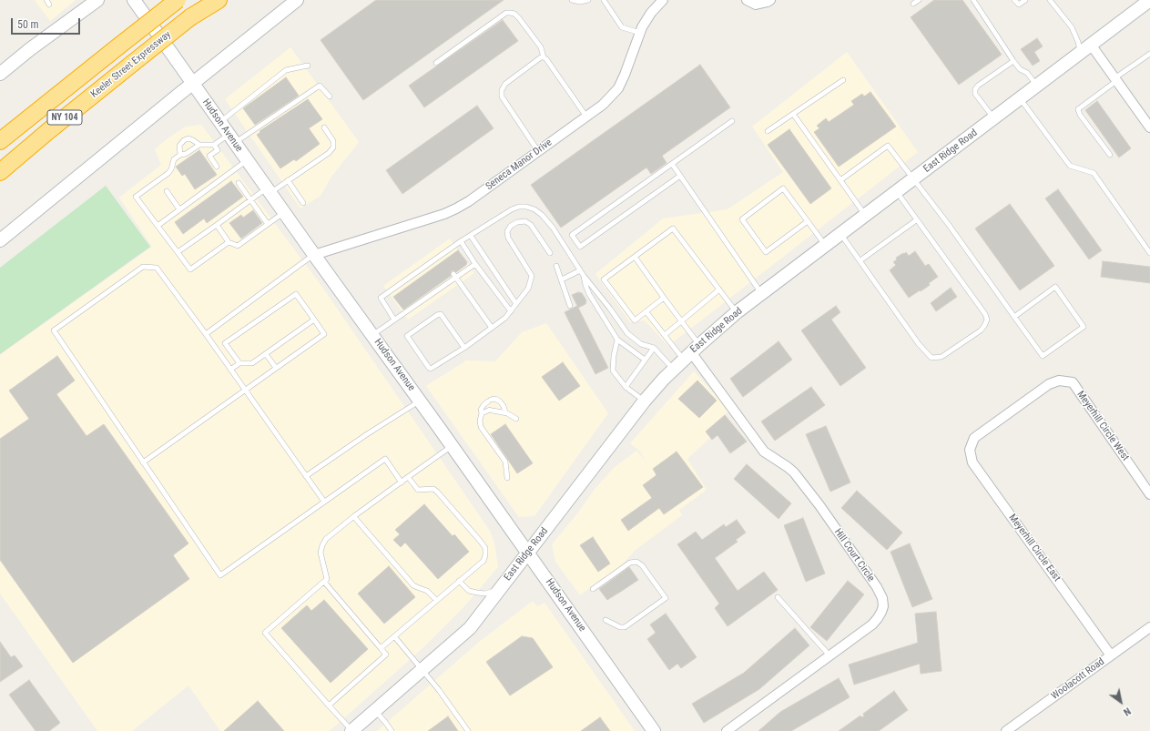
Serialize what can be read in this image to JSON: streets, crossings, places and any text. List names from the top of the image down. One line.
{"streets":{"highway":["Keeler Street Expressway","NY 104"],"main road":["Hudson Avenue","East Ridge Road"],"street":["Seneca Manor Drive","Meyerhill Circle West","Meyerhill Circle East","Hill Court Circle","Woolacott Road"]},"crossings":[["Hudson Avenue","East Ridge Road"],["Hudson Avenue","Seneca Manor Drive"],["East Ridge Road","Hill Court Circle"],["Meyerhill Circle West","Meyerhill Circle East"],["Meyerhill Circle East","Woolacott Road"]],"scale_bar":"50 m","north":"bottom right"}
